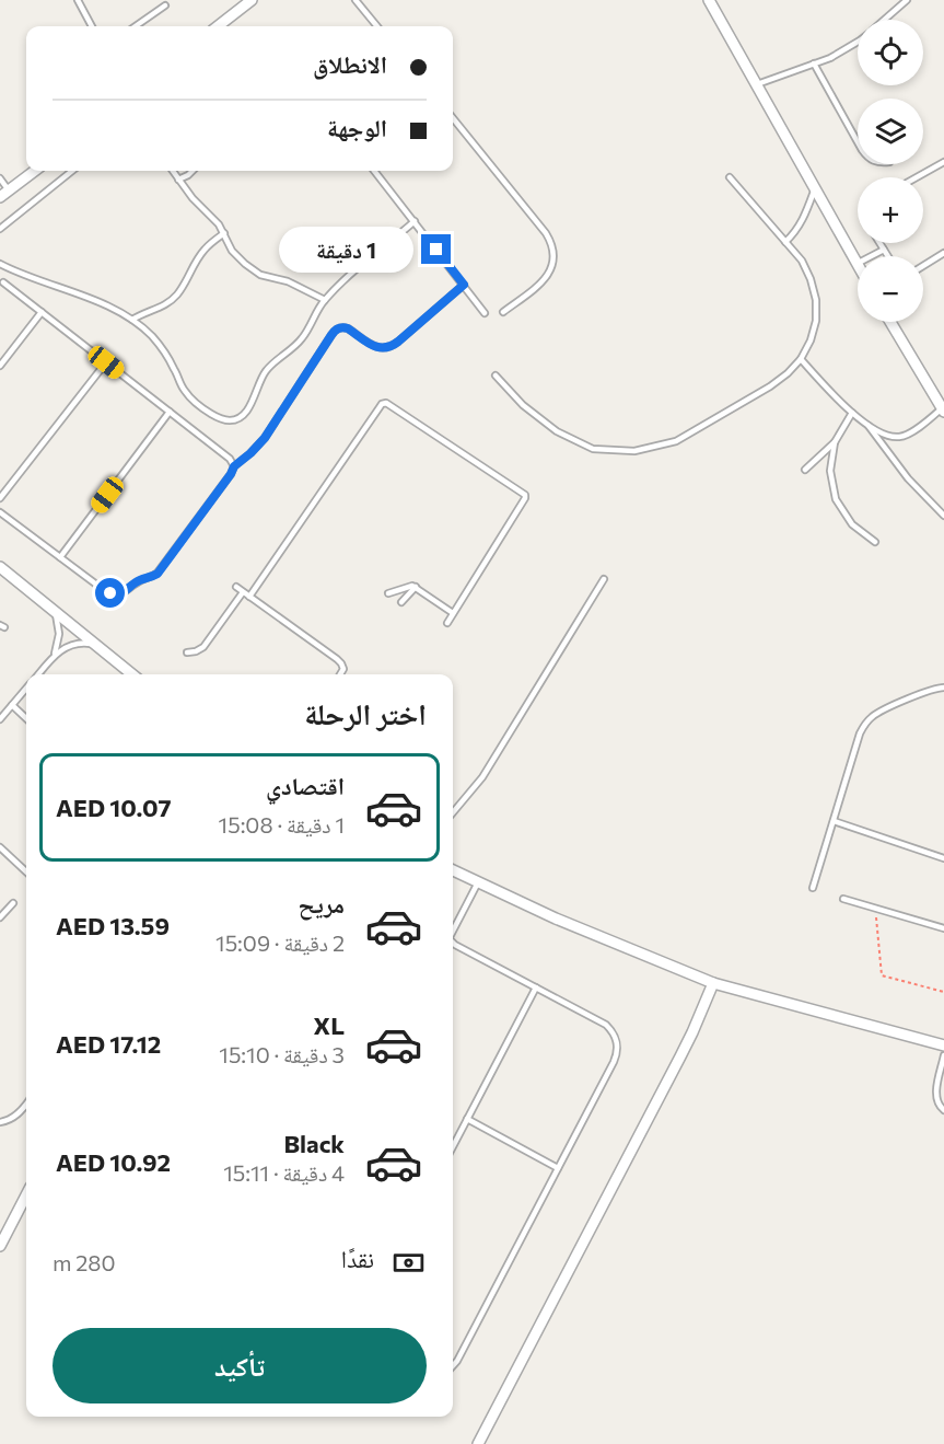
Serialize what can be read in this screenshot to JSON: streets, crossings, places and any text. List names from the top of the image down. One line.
{"page":{"map_buttons":["+","−"],"banner":["الانطلاق","الوجهة"],"bubble":"1 دقيقة","heading":"اختر الرحلة","list":[{"name":"اقتصادي","note":"1 دقيقة · 15:08","value":"AED 10.07"},{"name":"مريح","note":"2 دقيقة · 15:09","value":"AED 13.59"},{"name":"XL","note":"3 دقيقة · 15:10","value":"AED 17.12"},{"name":"Black","note":"4 دقيقة · 15:11","value":"AED 10.92"}],"pay":["نقدًا","280 m"],"buttons":"تأكيد"}}
